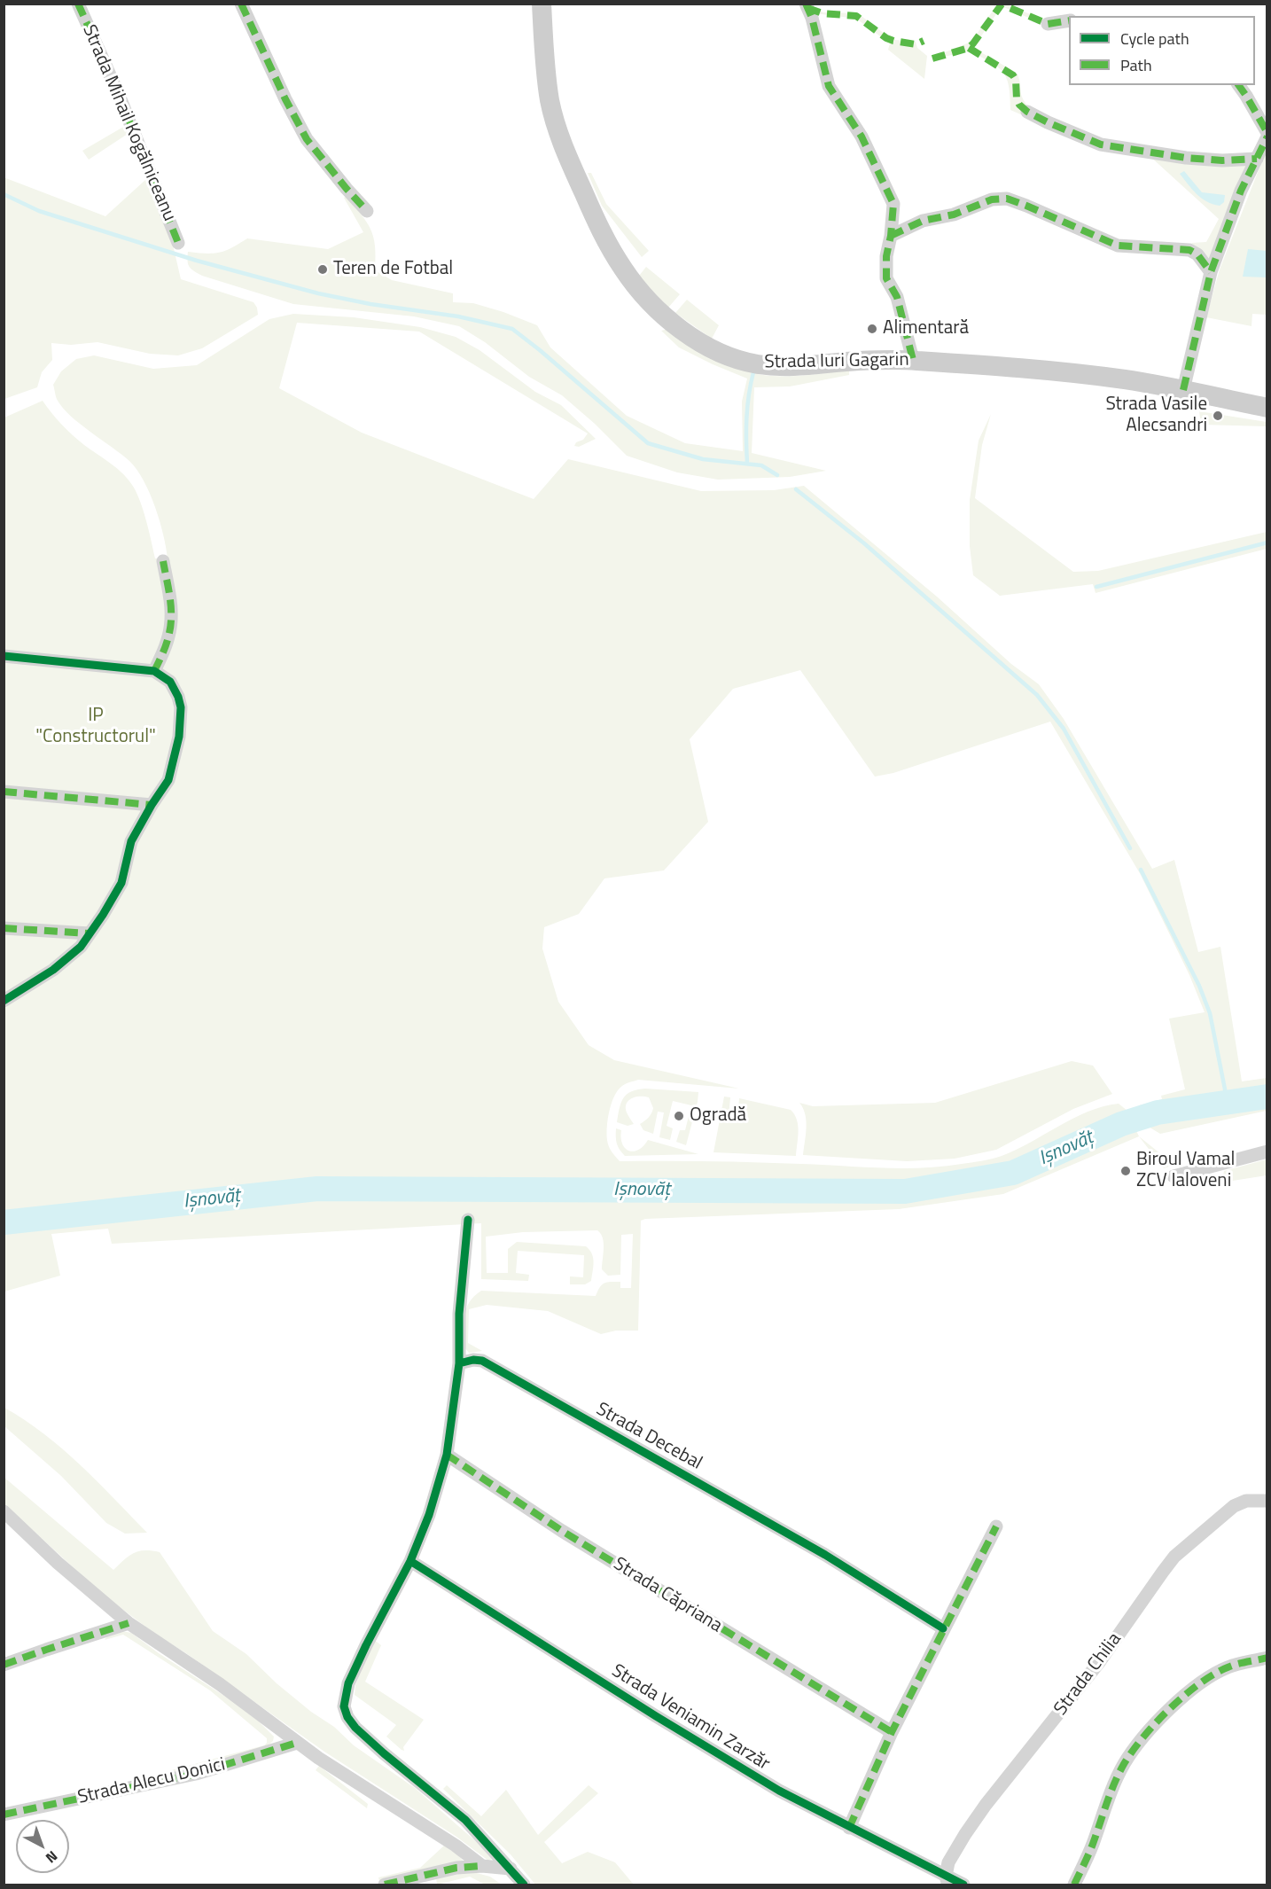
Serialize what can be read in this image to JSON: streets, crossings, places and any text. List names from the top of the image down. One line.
{"streets":{"main road":["Strada Iuri Gagarin"],"street":["Strada Mihail Kogălniceanu","Strada Decebal","Strada Căpriana","Strada Chilia","Strada Veniamin Zarzăr","Strada Alecu Donici"]},"crossings":[["Strada Chilia","Strada Veniamin Zarzăr"]],"water":["Ișnovăț"],"parks":["IP \"Constructorul\""],"places":["Teren de Fotbal","Alimentară","Strada Vasile Alecsandri","Ogradă","Biroul Vamal ZCV Ialoveni"],"legend":["Cycle path","Path"],"north":"bottom right"}
